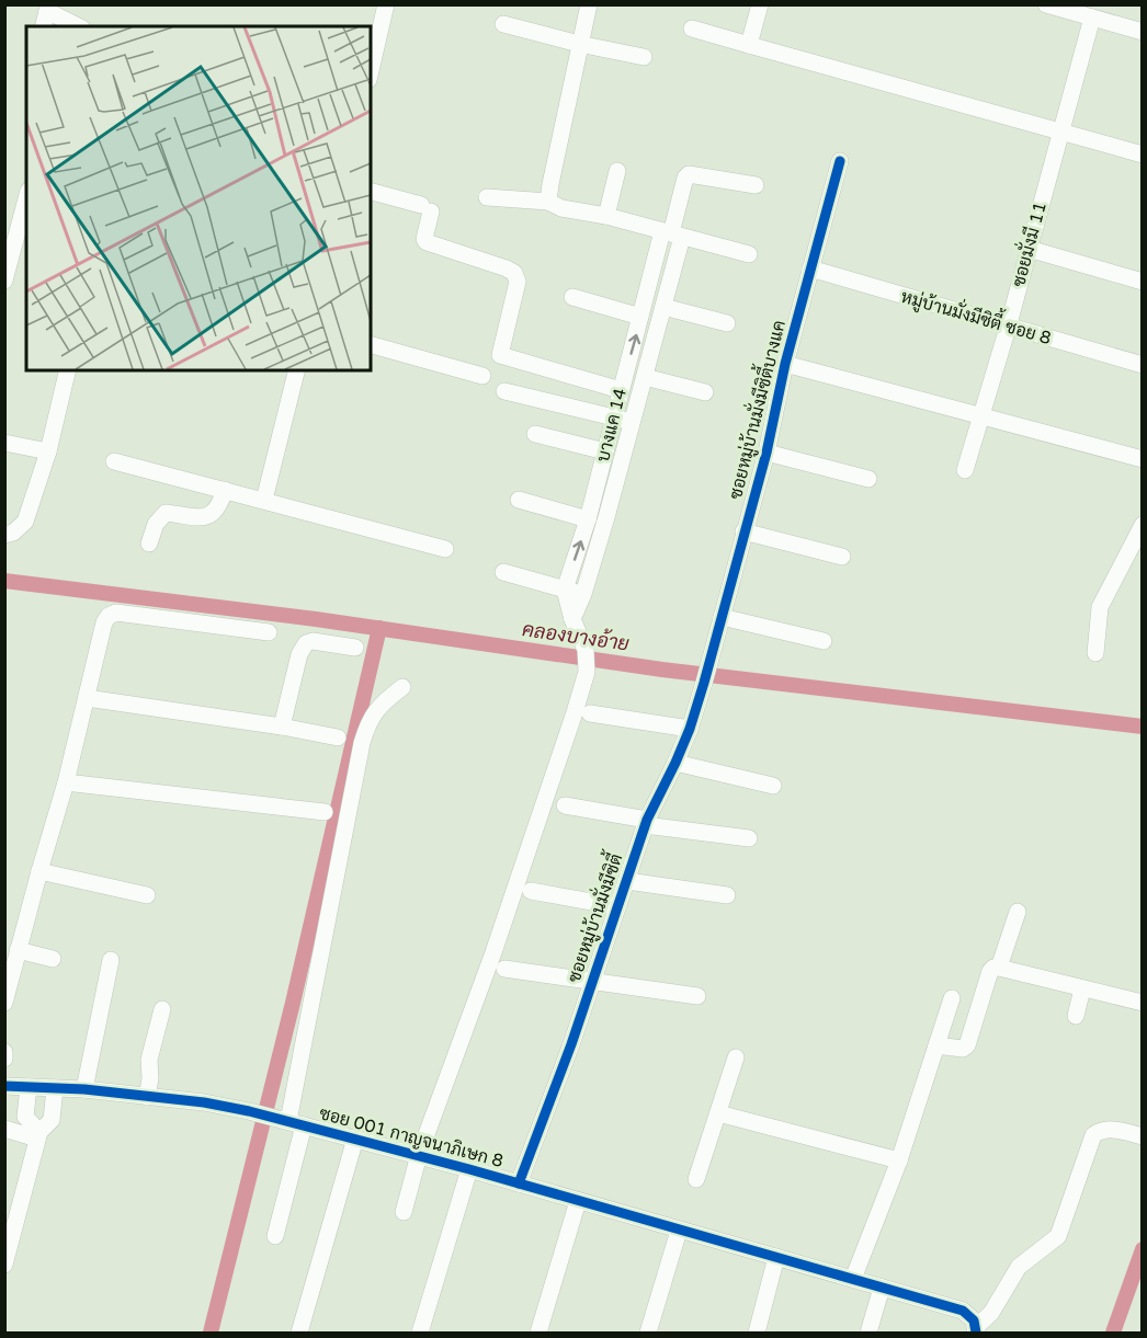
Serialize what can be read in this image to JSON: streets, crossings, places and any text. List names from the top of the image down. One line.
{"streets":{"street":["ซอยมั่งมี 11","หมู่บ้านมั่งมีซิตี้ ซอย 8","ซอยหมู่บ้านมั่งมีซิตี้บางแค","บางแค 14","ซอยหมู่บ้านมั่งมีซิตี้","ซอย 001 กาญจนาภิเษก 8"]},"crossings":[["ซอยมั่งมี 11","หมู่บ้านมั่งมีซิตี้ ซอย 8"],["ซอยมั่งมี 11","ซอยหมู่บ้านมั่งมีซิตี้บางแค"],["หมู่บ้านมั่งมีซิตี้ ซอย 8","ซอยหมู่บ้านมั่งมีซิตี้บางแค"],["ซอยหมู่บ้านมั่งมีซิตี้บางแค","ซอยหมู่บ้านมั่งมีซิตี้"],["ซอยหมู่บ้านมั่งมีซิตี้","ซอย 001 กาญจนาภิเษก 8"]],"water":["คลองบางอ้าย"]}
